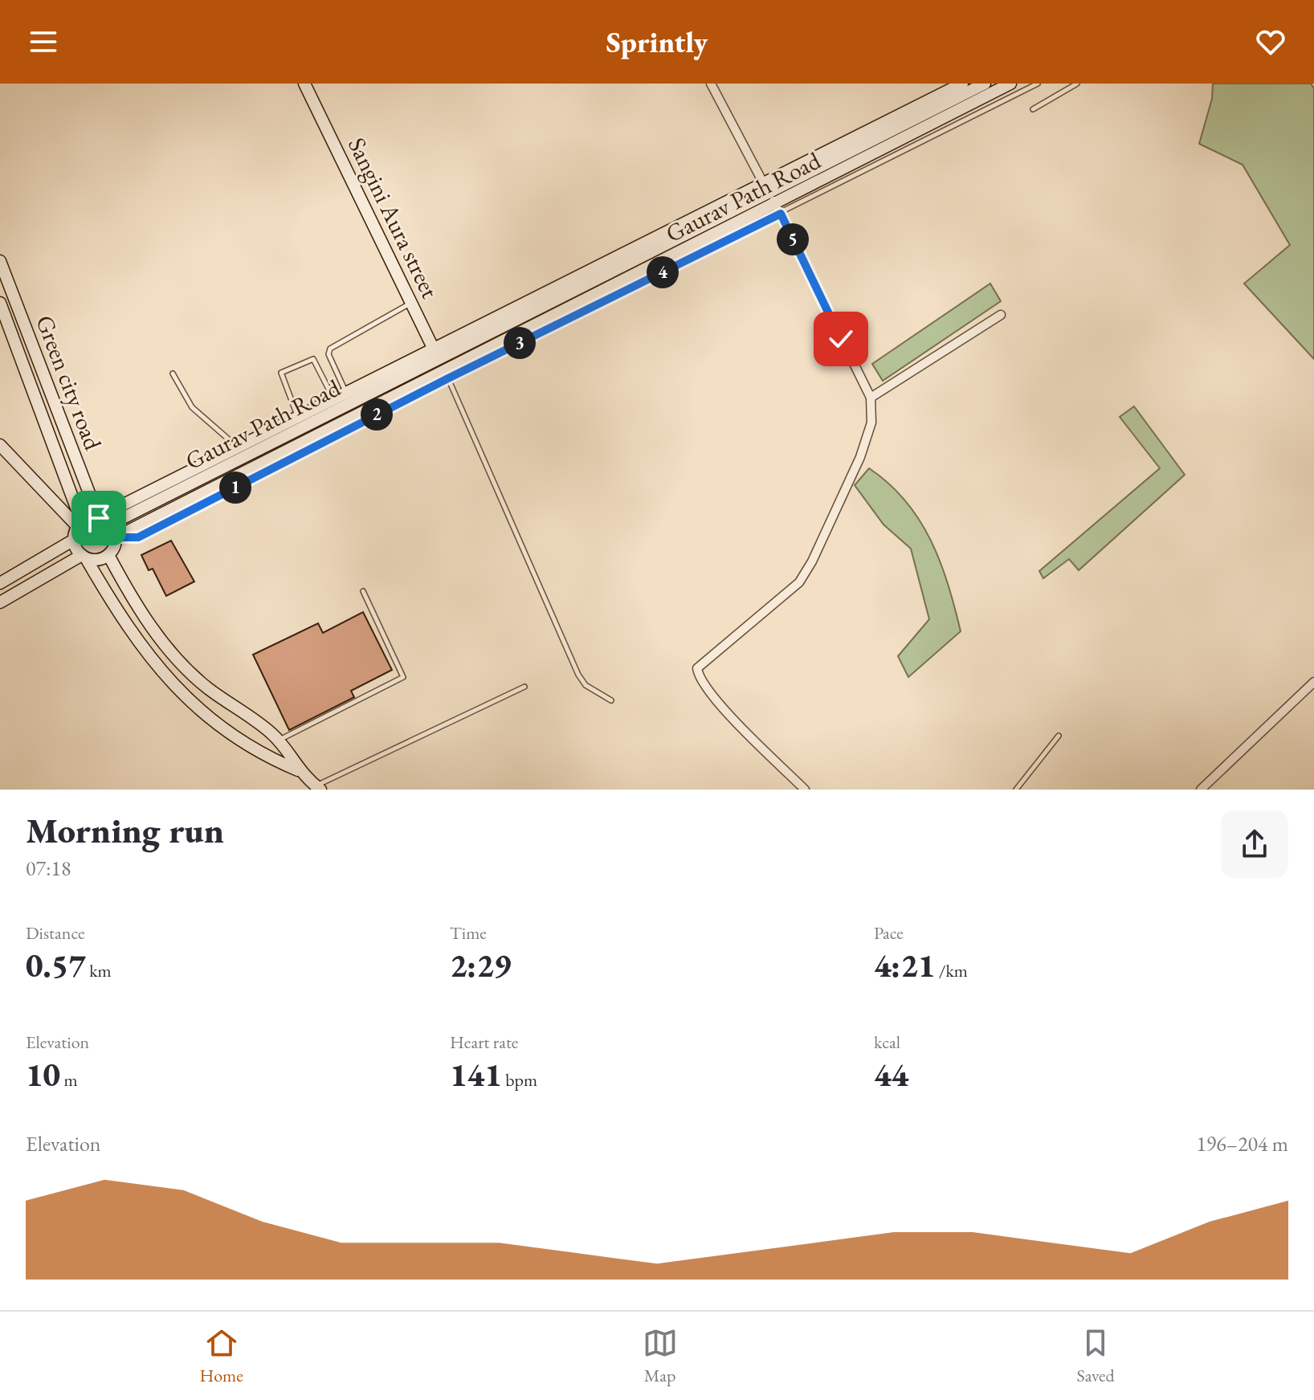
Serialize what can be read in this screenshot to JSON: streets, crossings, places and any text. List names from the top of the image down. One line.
{"streets":{"main road":["Gaurav Path Road","Sangini Aura street","Green city road"]},"crossings":[["Gaurav Path Road","Sangini Aura street"],["Gaurav Path Road","Green city road"]],"page":{"header":"Sprintly","pins":["5","4","3","2","1"],"heading":["Morning run","07:18"],"stats":[["Distance","0.57 km"],["Time","2:29"],["Pace","4:21 /km"],["Elevation","10 m"],["Heart rate","141 bpm"],["kcal","44"]],"chart":["Elevation","196–204 m"],"tabs":["Home","Map","Saved"]}}
